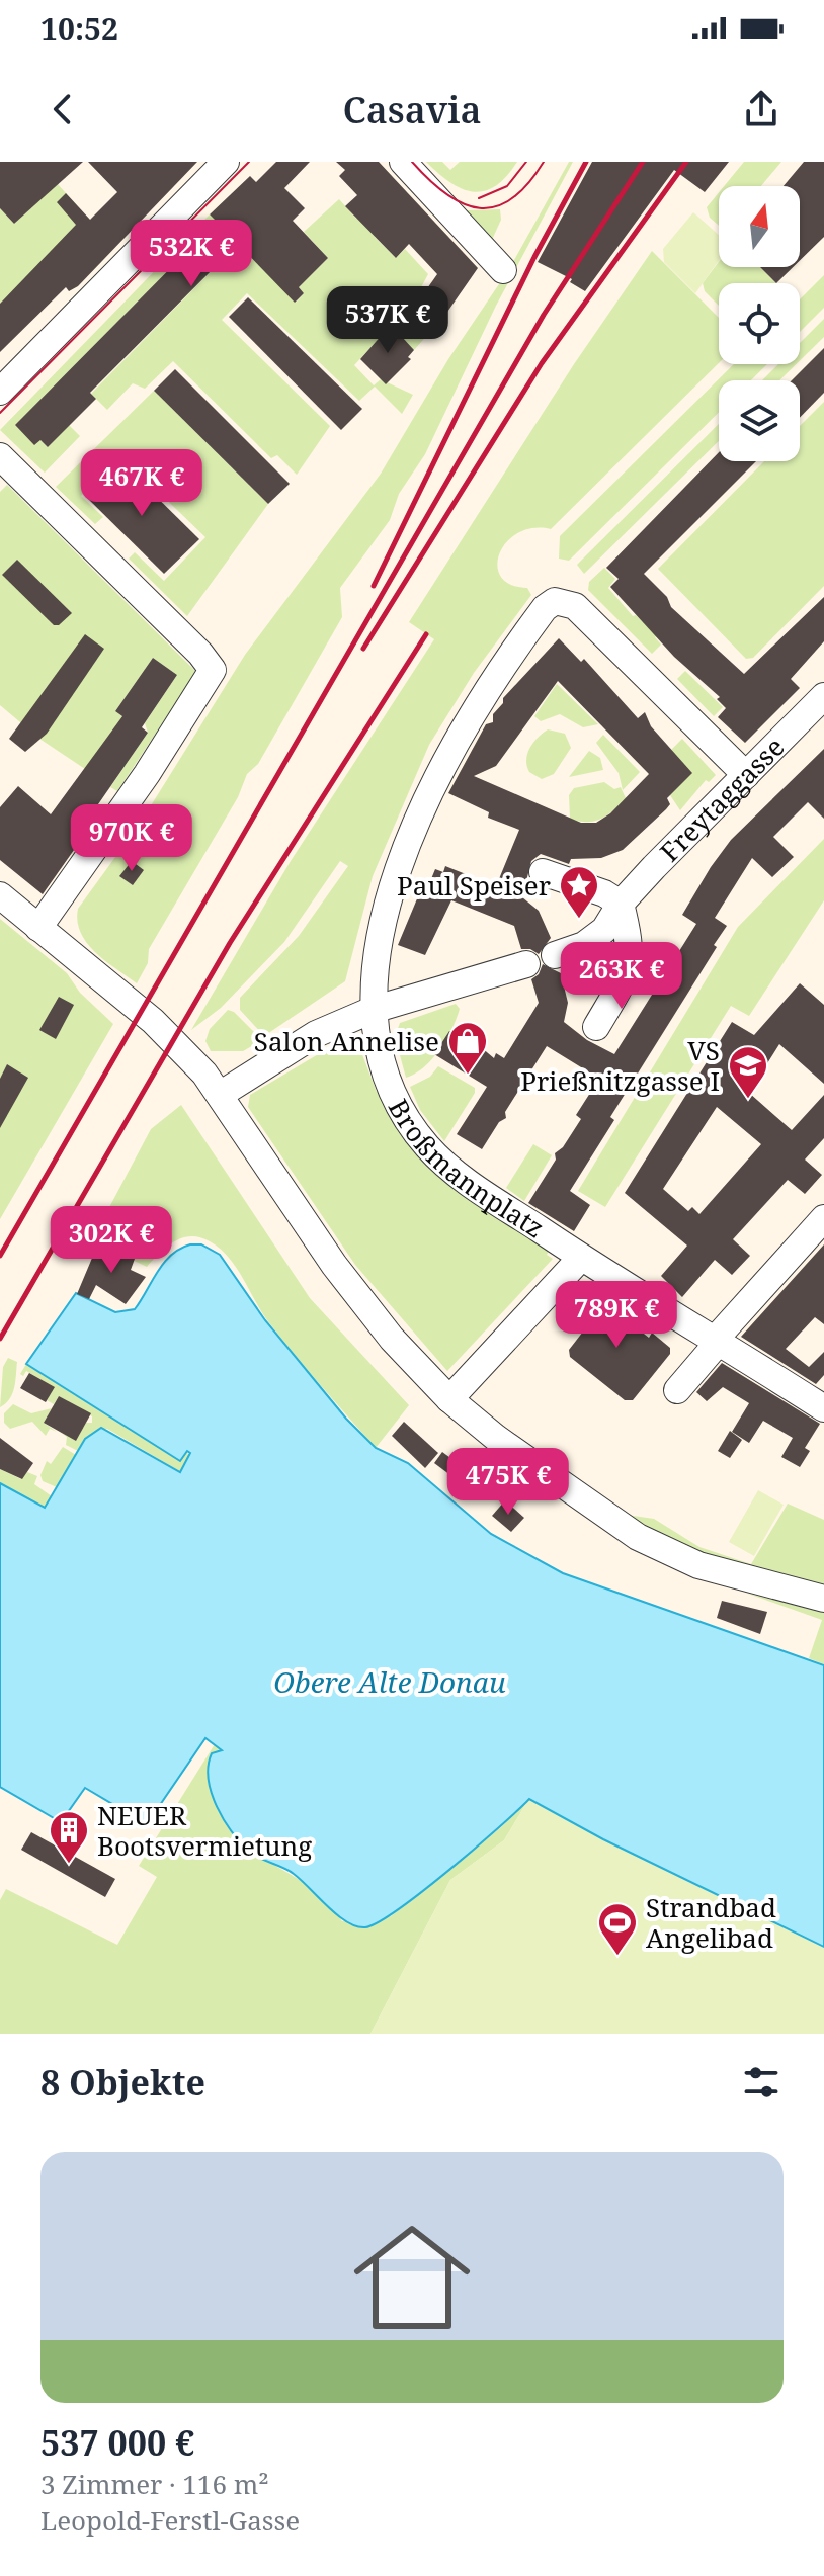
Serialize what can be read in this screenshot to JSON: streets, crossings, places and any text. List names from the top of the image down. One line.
{"streets":{"street":["Freytaggasse","Broßmannplatz"]},"water":["Obere Alte Donau"],"places":{"place":["Paul Speiser"],"shop":["Salon Annelise"],"school or university":["VS Prießnitzgasse I"],"building":["NEUER Bootsvermietung"],"sports":["Strandbad Angelibad"]},"north":"top","page":{"status":"10:52","header":"Casavia","price":["532K €","537K €","467K €","970K €","263K €","302K €","789K €","475K €"],"heading":"8 Objekte","list":[{"name":"537 000 €","note":"3 Zimmer · 116 m² · Leopold-Ferstl-Gasse"}]}}
